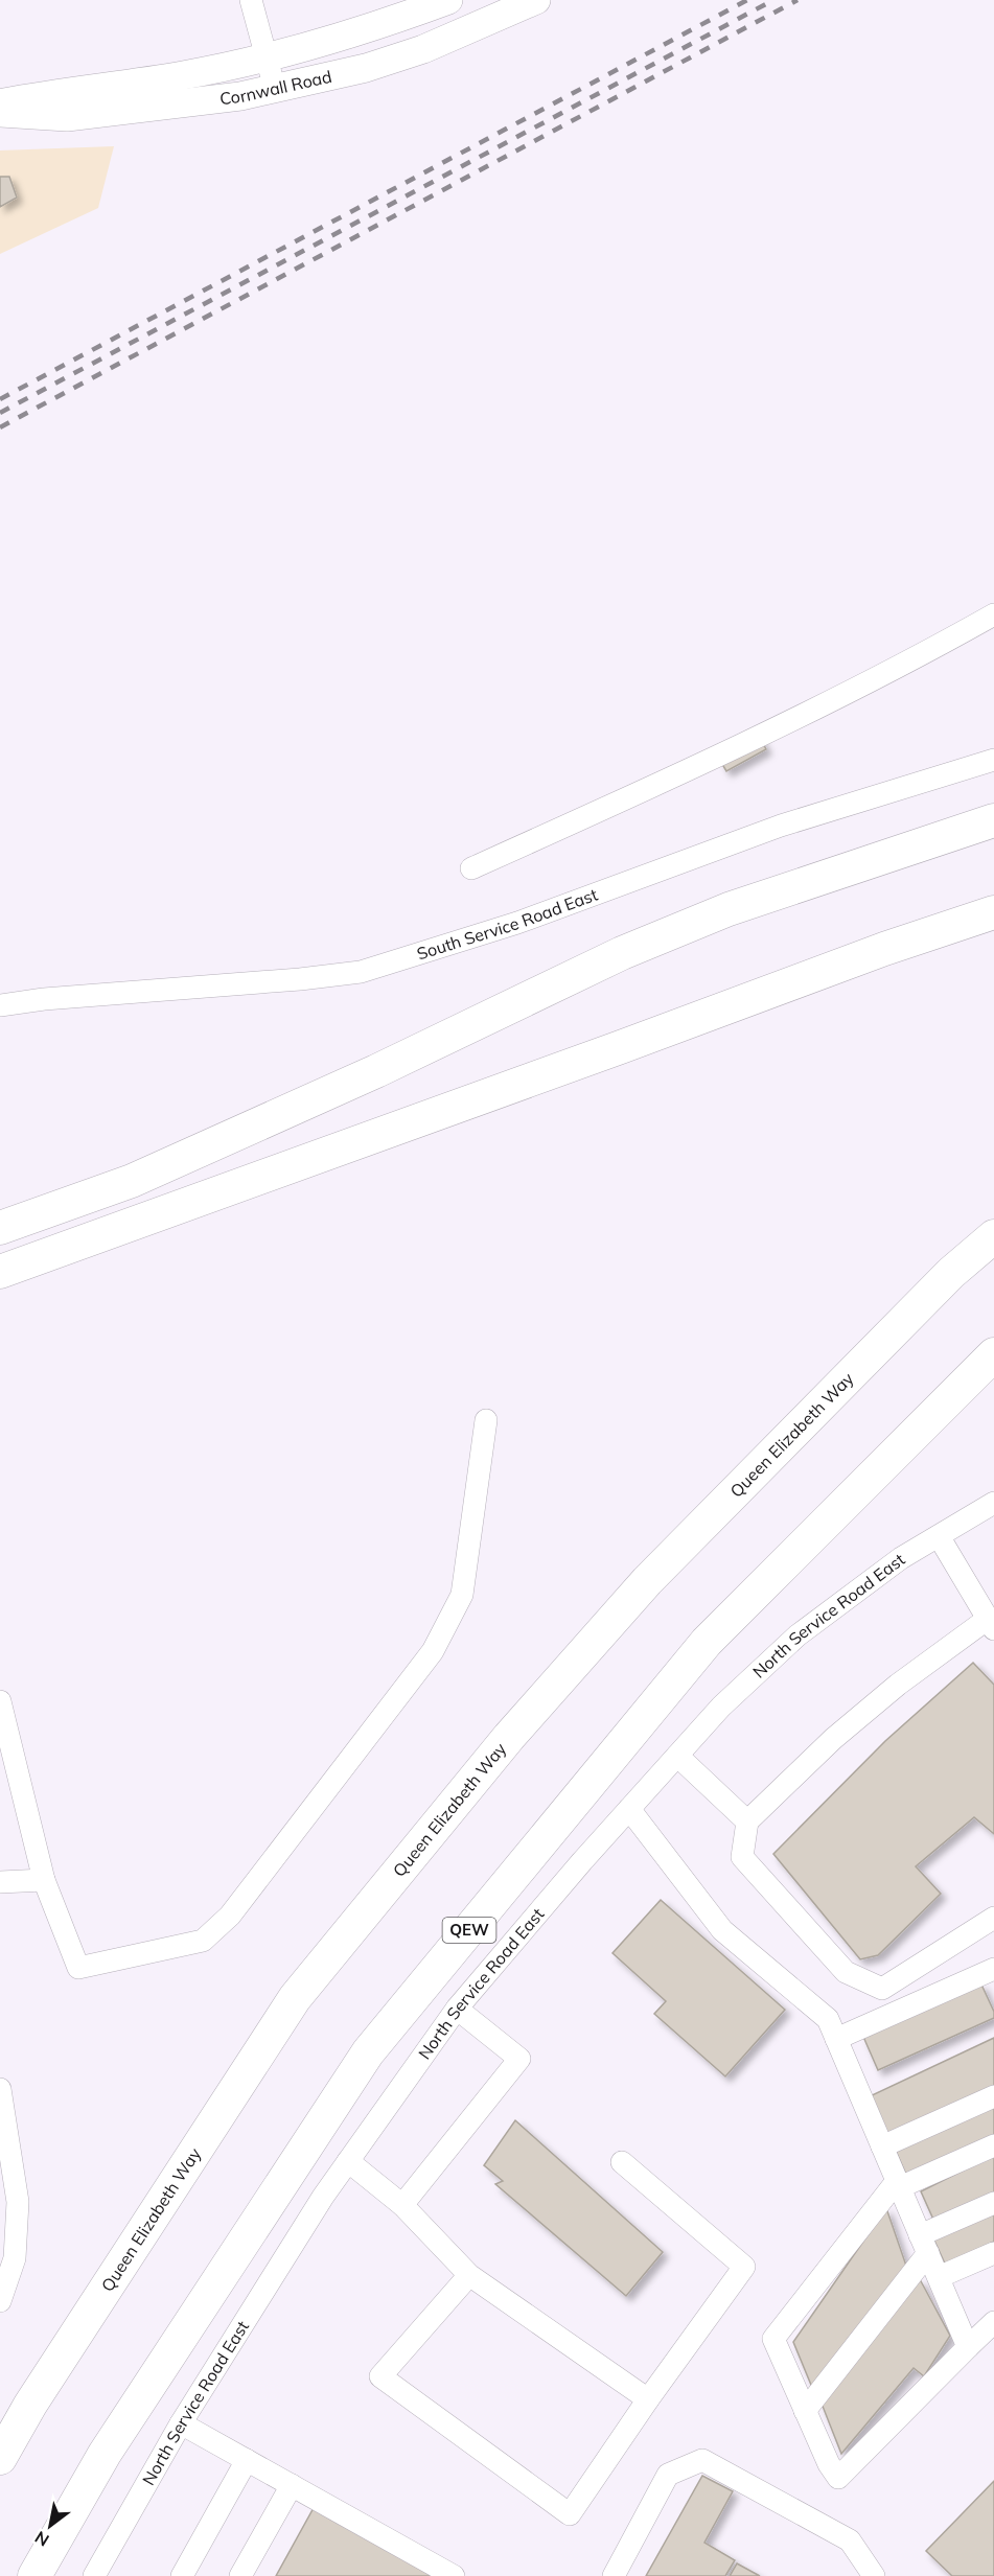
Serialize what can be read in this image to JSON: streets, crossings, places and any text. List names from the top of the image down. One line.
{"streets":{"highway":["Queen Elizabeth Way","QEW"],"main road":["Cornwall Road"],"street":["South Service Road East","North Service Road East"]},"north":"bottom left"}
